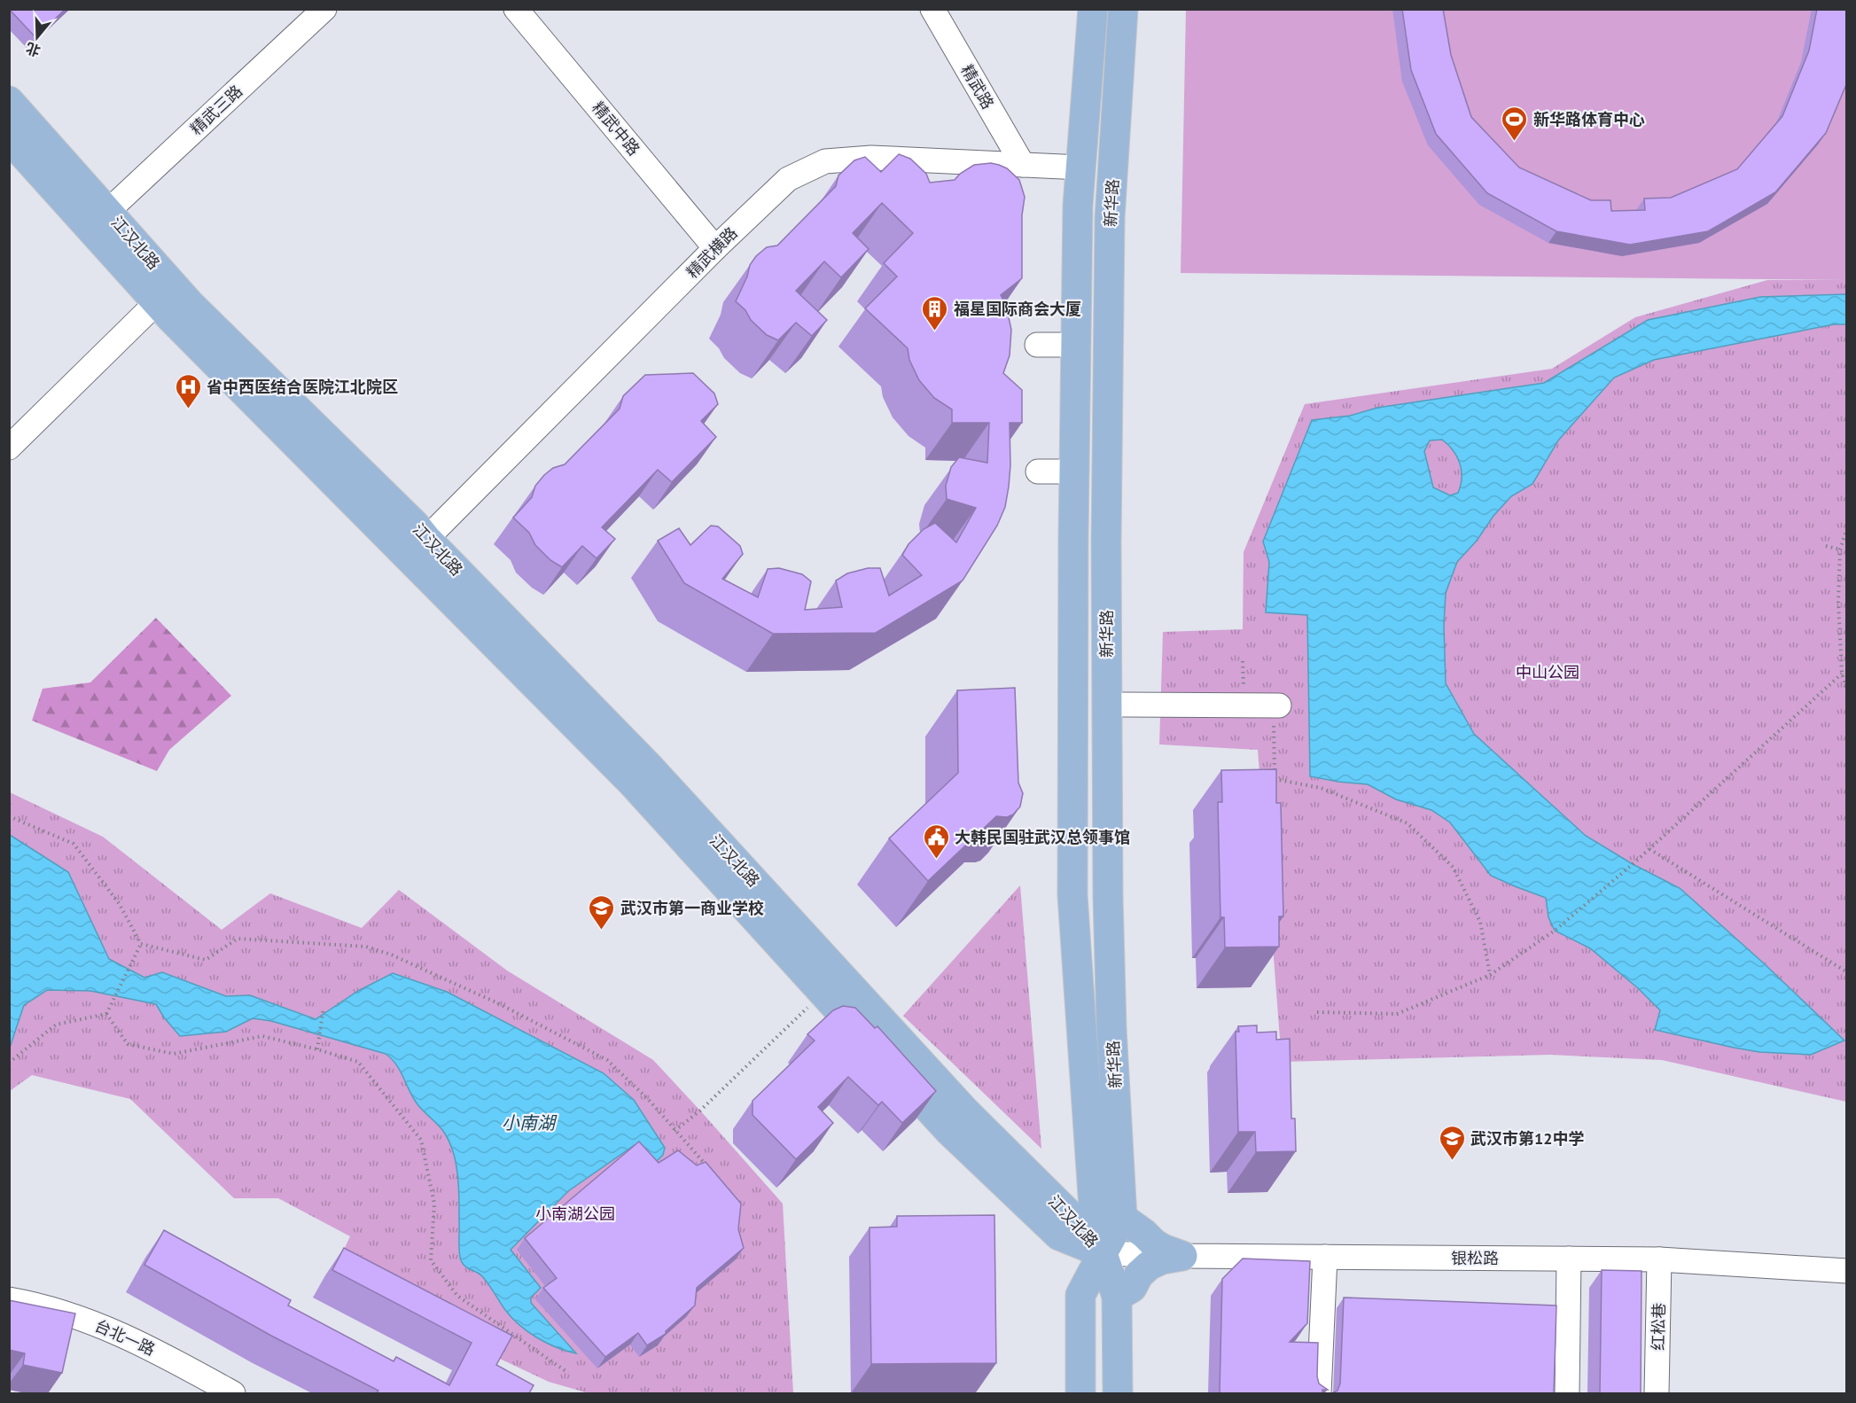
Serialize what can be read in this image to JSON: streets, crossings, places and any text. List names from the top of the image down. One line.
{"streets":{"main road":["新华路","江汉北路"],"street":["精武路","精武三路","精武中路","精武横路","银松路","红松巷","台北一路"]},"crossings":[["精武路","精武横路"],["精武三路","江汉北路"],["精武中路","精武横路"],["新华路","江汉北路"],["新华路","精武横路"],["江汉北路","精武横路"],["江汉北路","银松路"],["银松路","红松巷"]],"water":["小南湖"],"parks":["中山公园","小南湖公园"],"places":{"sports":["新华路体育中心"],"building":["福星国际商会大厦"],"hospital":["省中西医结合医院江北院区"],"public building":["大韩民国驻武汉总领事馆"],"school or university":["武汉市第一商业学校","武汉市第12中学"]},"north":"bottom"}
